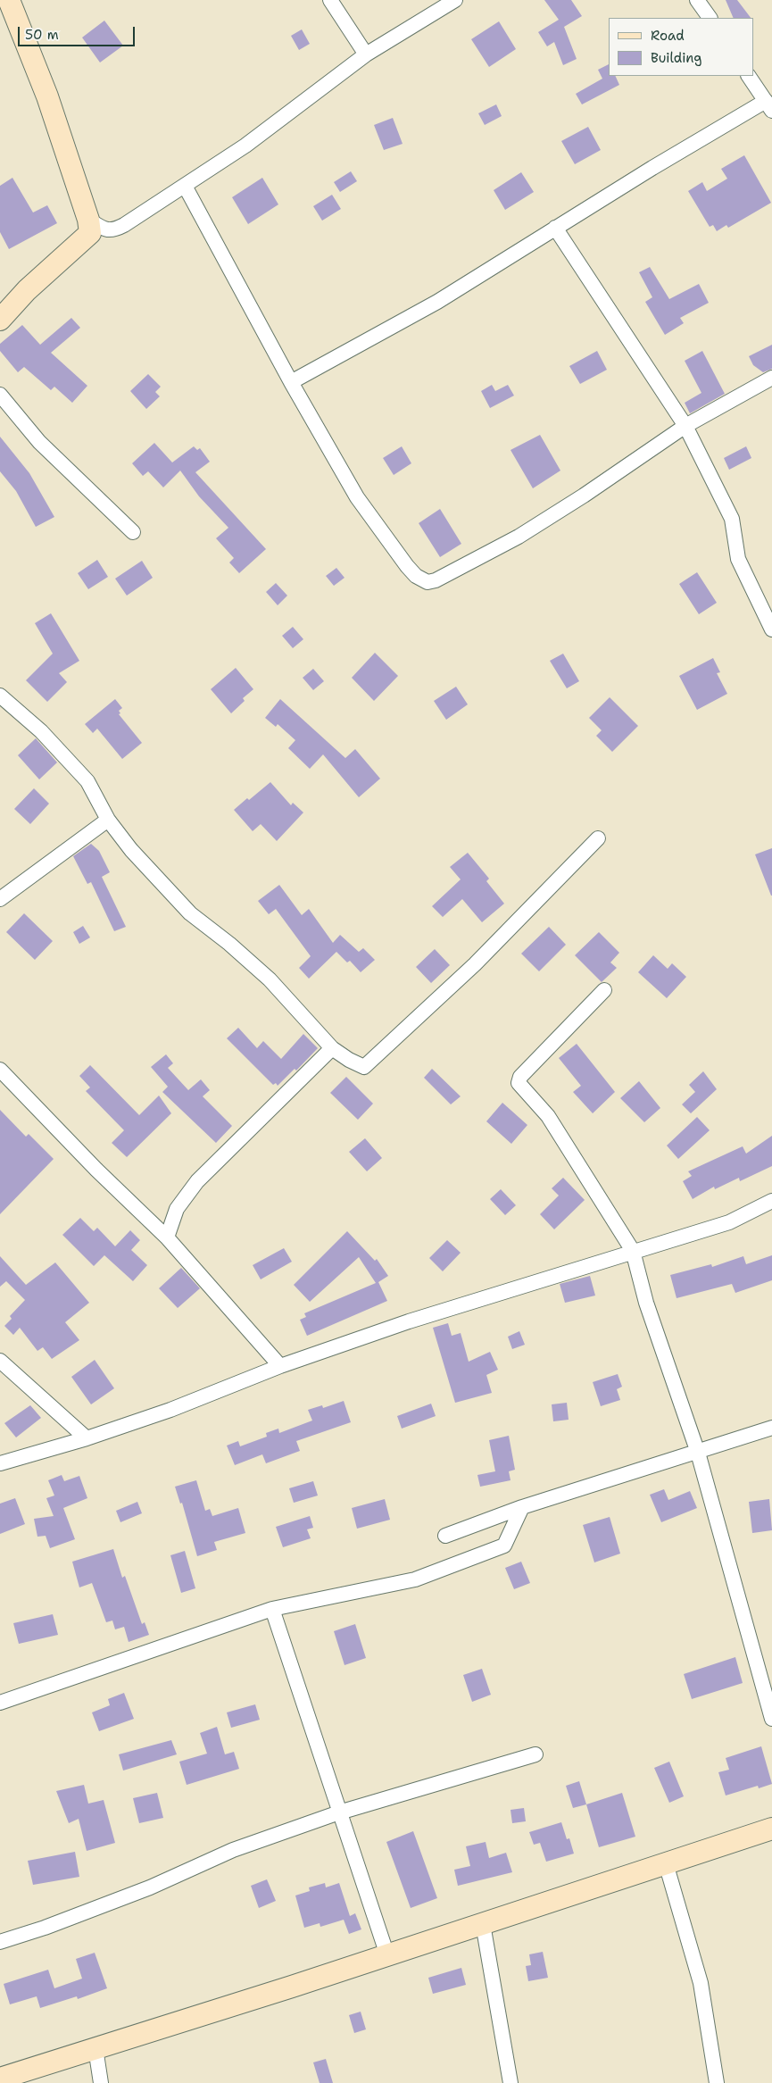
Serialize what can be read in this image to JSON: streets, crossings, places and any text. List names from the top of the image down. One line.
{"legend":["Road","Building"],"scale_bar":"50 m"}
